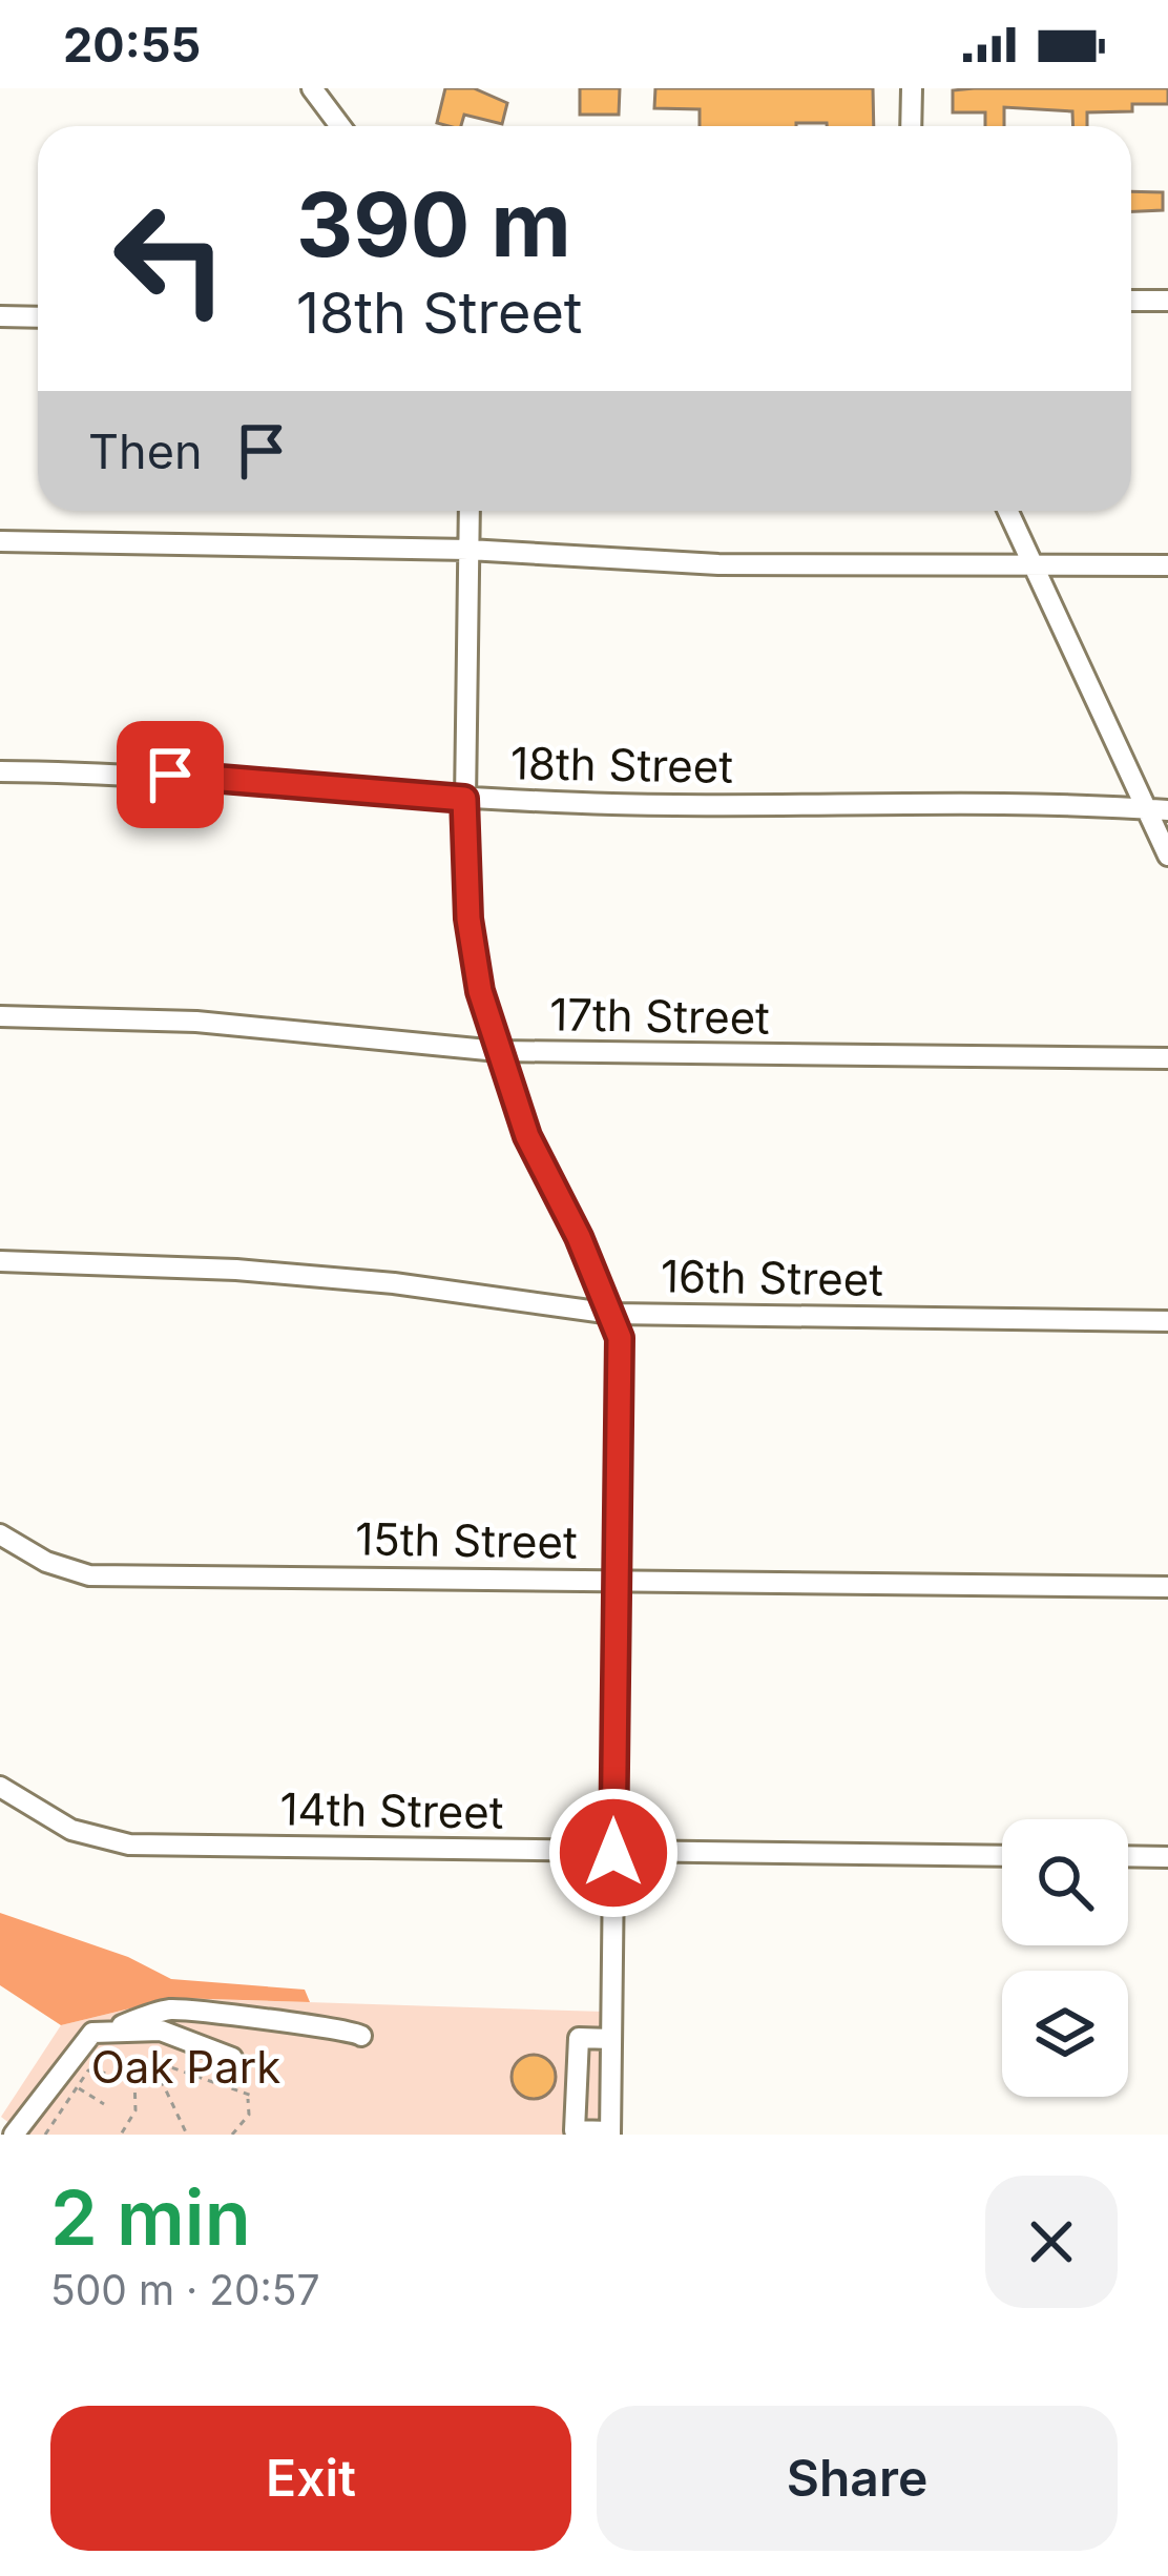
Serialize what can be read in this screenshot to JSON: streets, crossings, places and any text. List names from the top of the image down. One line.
{"streets":{"street":["18th Street","17th Street","16th Street","15th Street","14th Street"]},"parks":["Oak Park"],"page":{"status":"20:55","turn":["390 m","18th Street"],"then":"Then","heading":["2 min","500 m · 20:57"],"buttons":["Exit","Share"]}}
